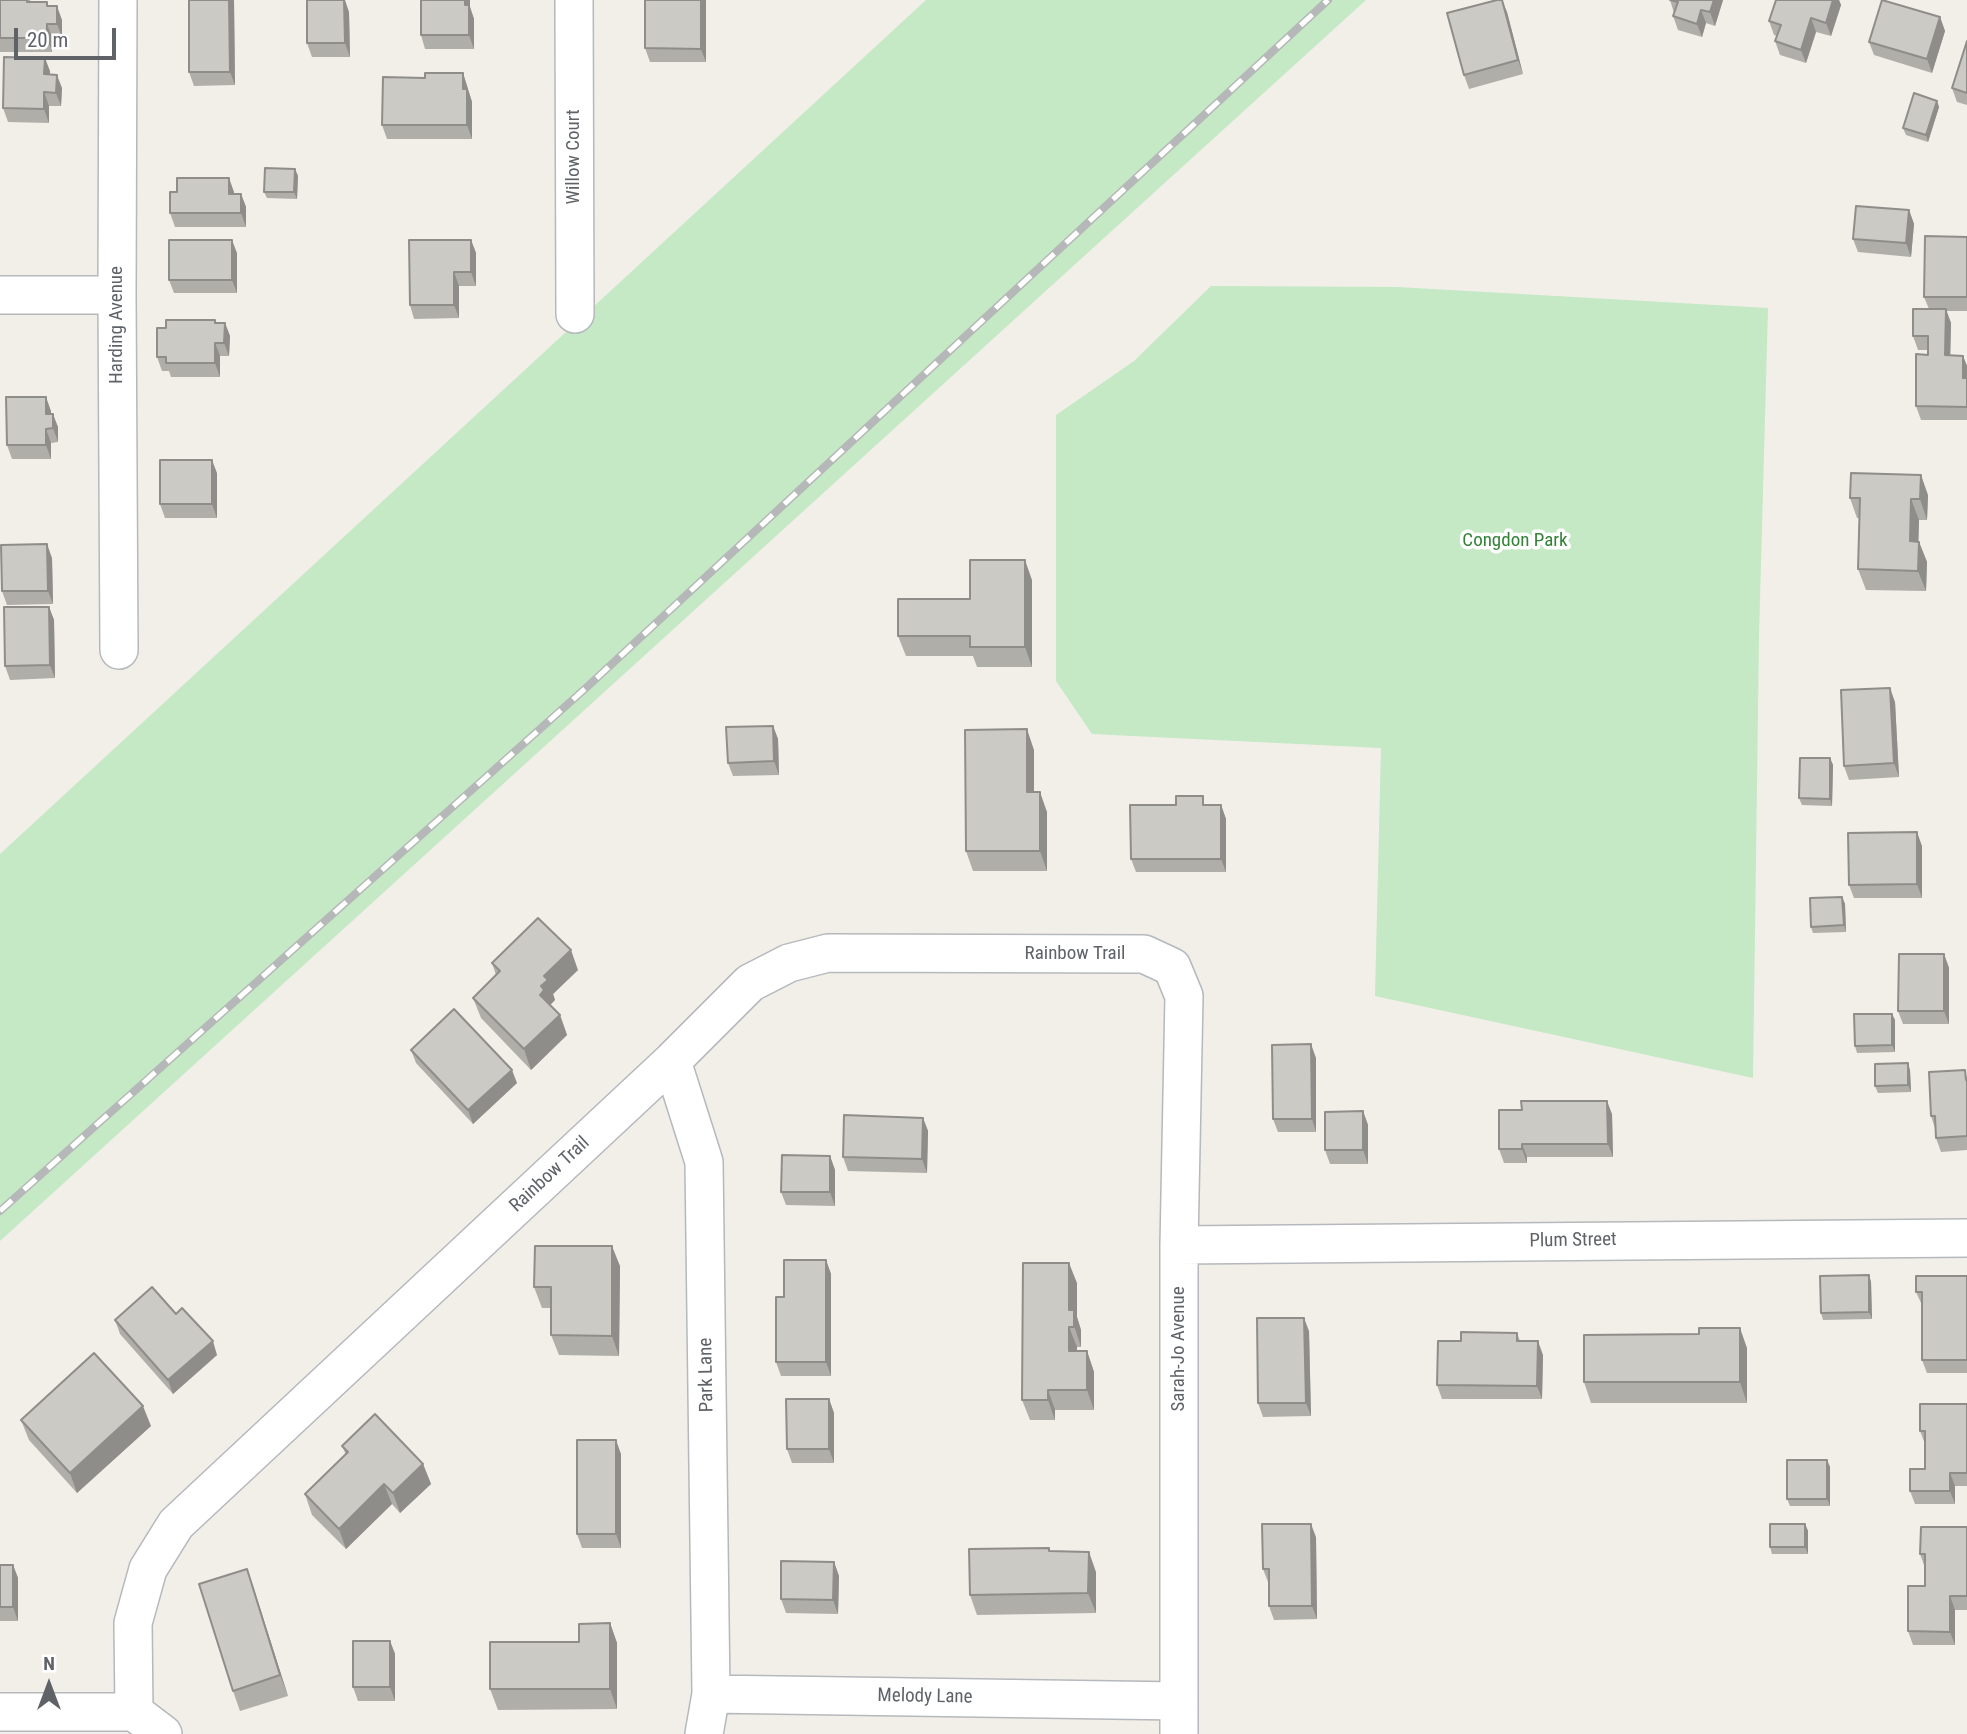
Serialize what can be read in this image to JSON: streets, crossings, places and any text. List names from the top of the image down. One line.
{"streets":{"street":["Willow Court","Harding Avenue","Rainbow Trail","Plum Street","Sarah-Jo Avenue","Park Lane","Melody Lane"]},"crossings":[["Rainbow Trail","Sarah-Jo Avenue"],["Rainbow Trail","Park Lane"],["Plum Street","Sarah-Jo Avenue"],["Sarah-Jo Avenue","Melody Lane"],["Park Lane","Melody Lane"]],"parks":["Congdon Park"],"scale_bar":"20 m","north":"top"}
